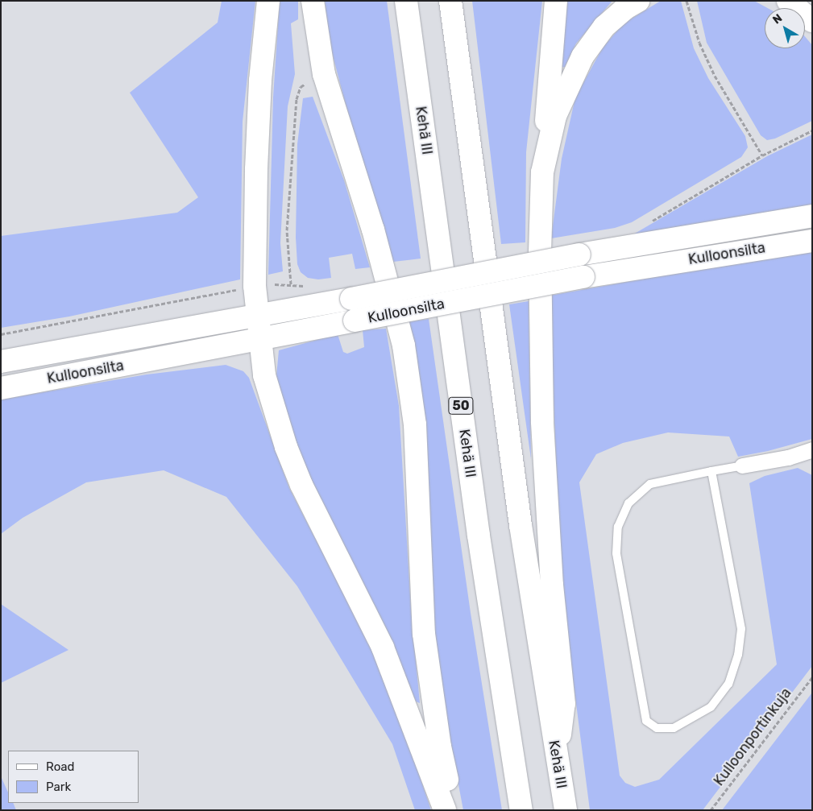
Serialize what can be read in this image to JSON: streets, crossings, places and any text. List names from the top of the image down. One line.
{"streets":{"main road":["Kehä III","Kulloonsilta","50"],"path":["Kulloonportinkuja"]},"legend":["Road","Park"],"north":"top left"}
